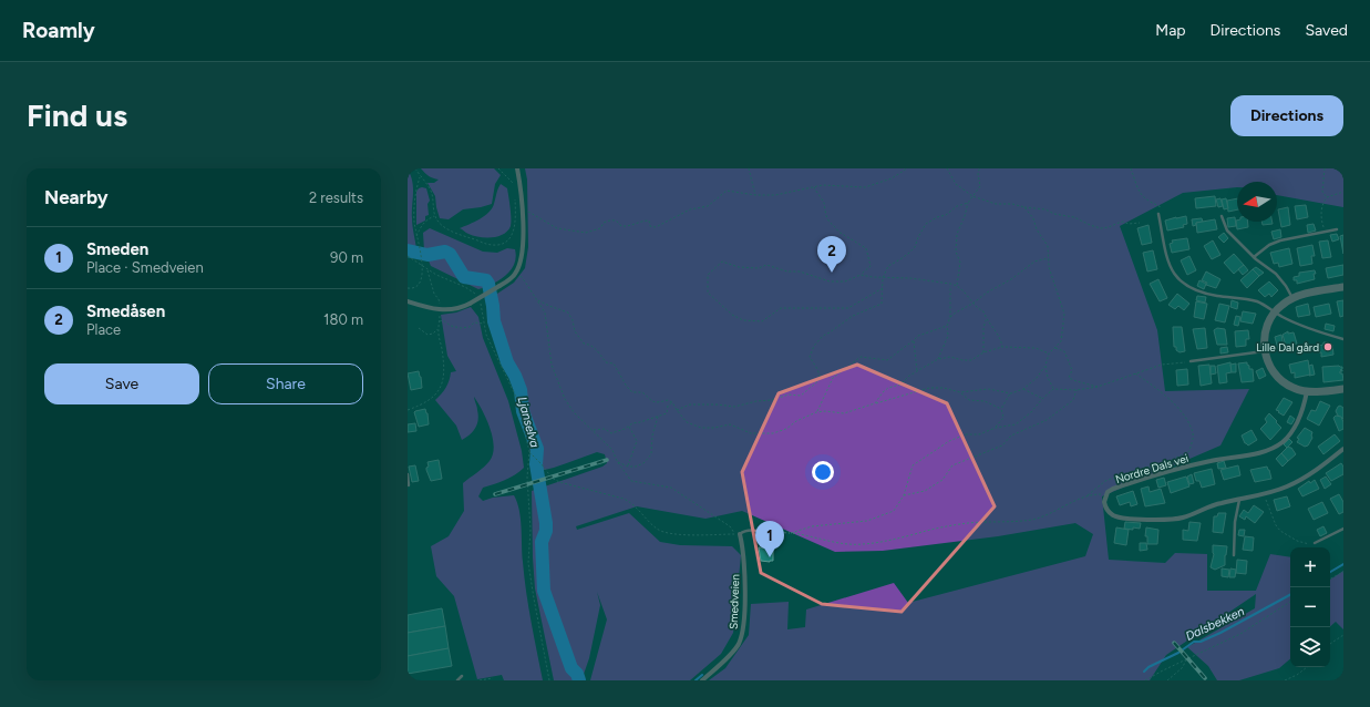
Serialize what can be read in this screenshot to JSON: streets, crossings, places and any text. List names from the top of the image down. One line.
{"streets":{"street":["Nordre Dals vei","Smedveien"]},"water":["Ljanselva","Dalsbekken"],"places":["Lille Dal gård"],"north":"left","page":{"header":"Roamly","nav":["Map","Directions","Saved"],"buttons":["Directions",["Save","Share"]],"title":"Find us","heading":["Nearby","2 results"],"list":[{"mark":"1","name":"Smeden","note":"Place · Smedveien","value":"90 m"},{"mark":"2","name":"Smedåsen","note":"Place","value":"180 m"}],"pins":["2","1"],"map_buttons":["+","−"]}}
